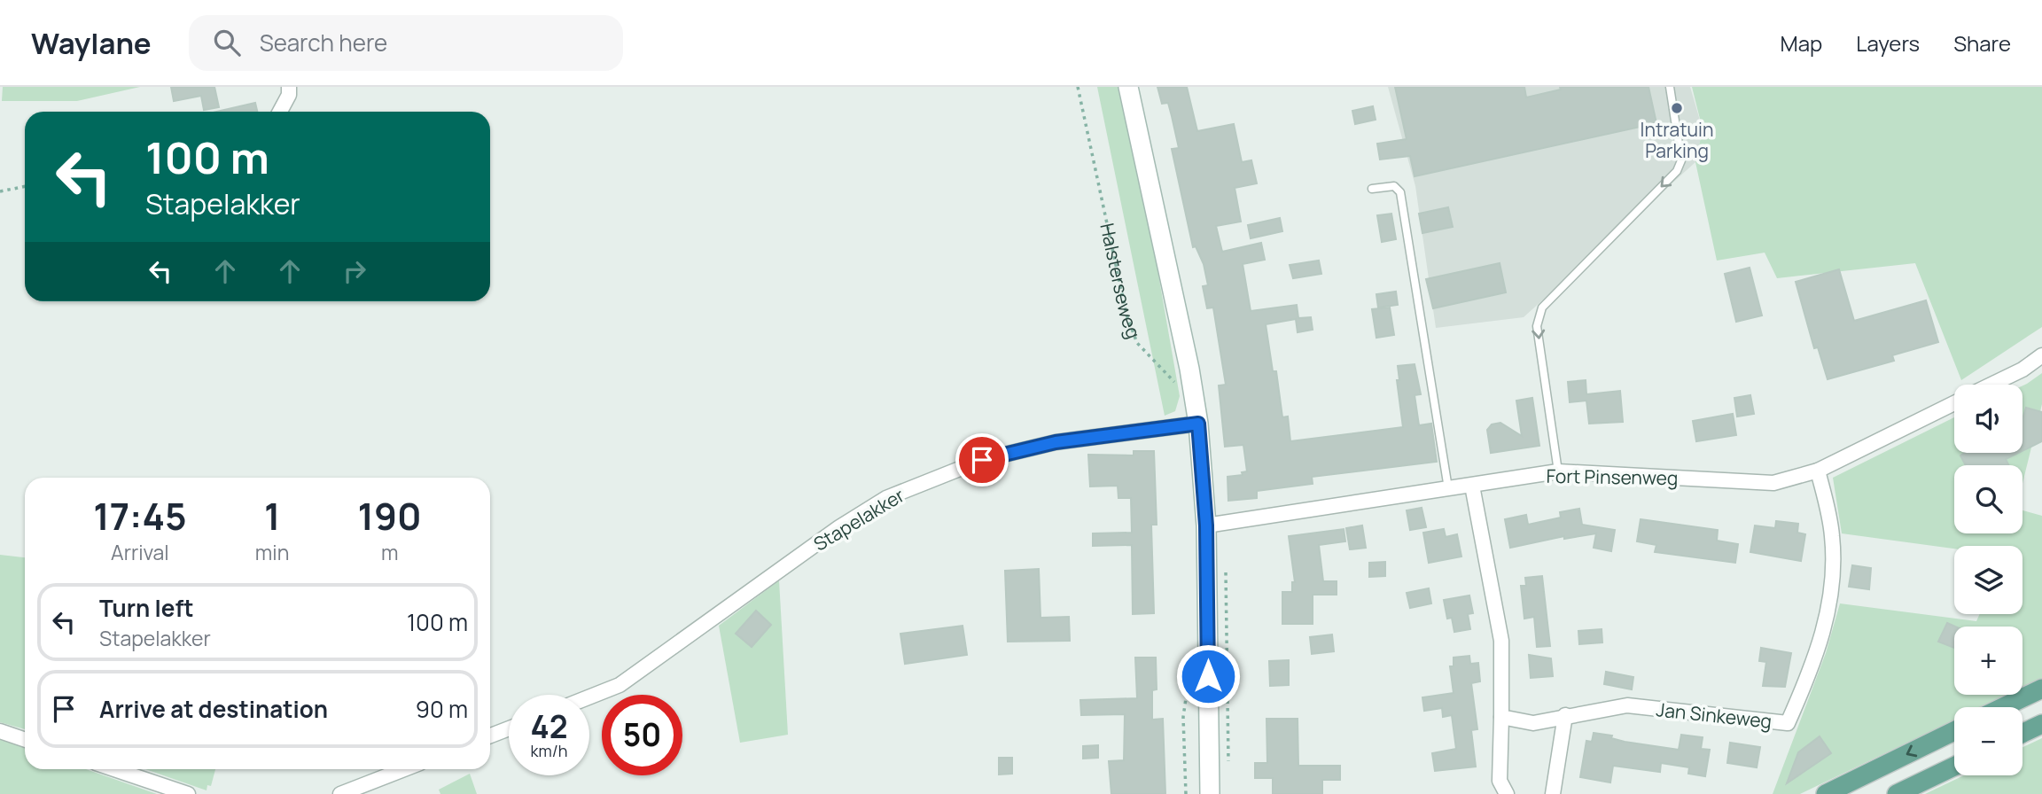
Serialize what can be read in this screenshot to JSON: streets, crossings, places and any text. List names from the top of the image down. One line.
{"streets":{"street":["Fort Pinsenweg","Stapelakker","Jan Sinkeweg"],"path":["Halsterseweg"]},"crossings":[["Fort Pinsenweg","Jan Sinkeweg"]],"places":["Intratuin Parking"],"page":{"header":"Waylane","search":"Search here","nav":["Map","Layers","Share"],"turn":["100 m","Stapelakker"],"map_buttons":["+","−"],"eta":["17:45","Arrival","1","min","190","m"],"list":[{"name":"Turn left","note":"Stapelakker","value":"100 m"},{"name":"Arrive at destination","value":"90 m"}],"speed":"42 km/h","limit":"50"}}
